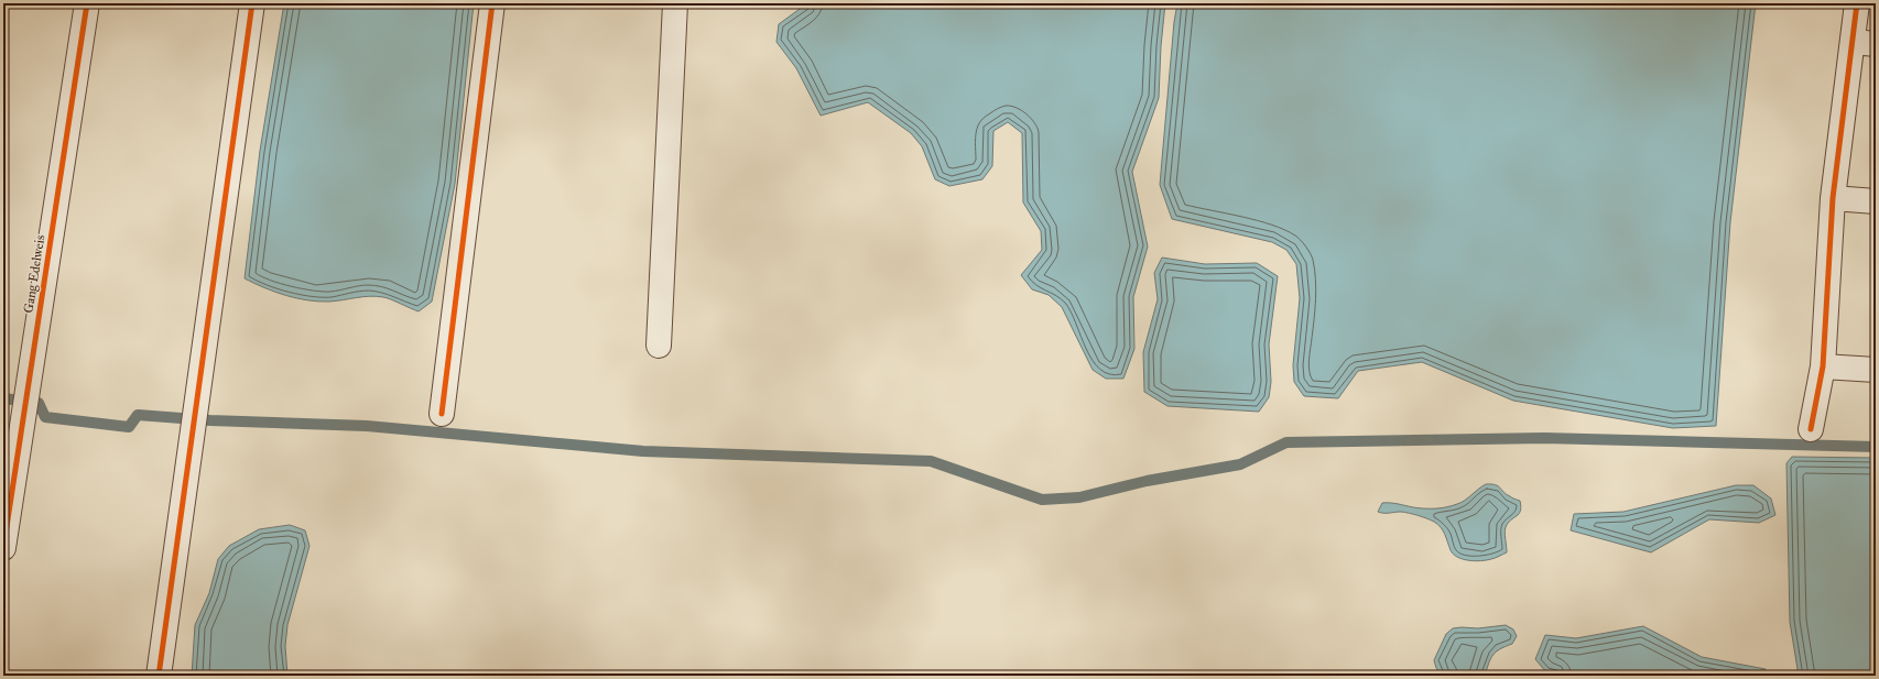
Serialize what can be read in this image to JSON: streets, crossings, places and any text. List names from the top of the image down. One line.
{"streets":{"street":["Gang Edelweis"]}}
